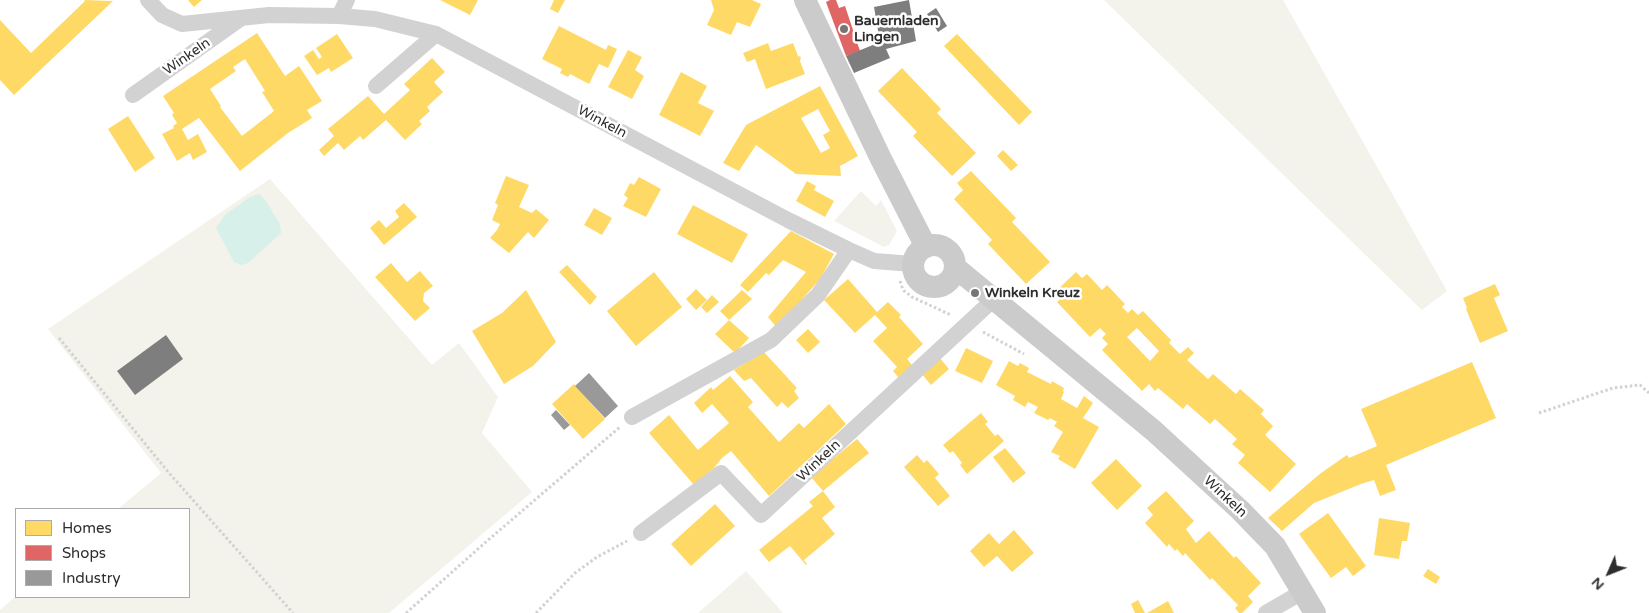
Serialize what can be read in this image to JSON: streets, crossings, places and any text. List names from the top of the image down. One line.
{"streets":{"street":["Winkeln"]},"places":["Bauernladen Lingen","Winkeln Kreuz"],"legend":["Homes","Shops","Industry"],"north":"bottom left"}
